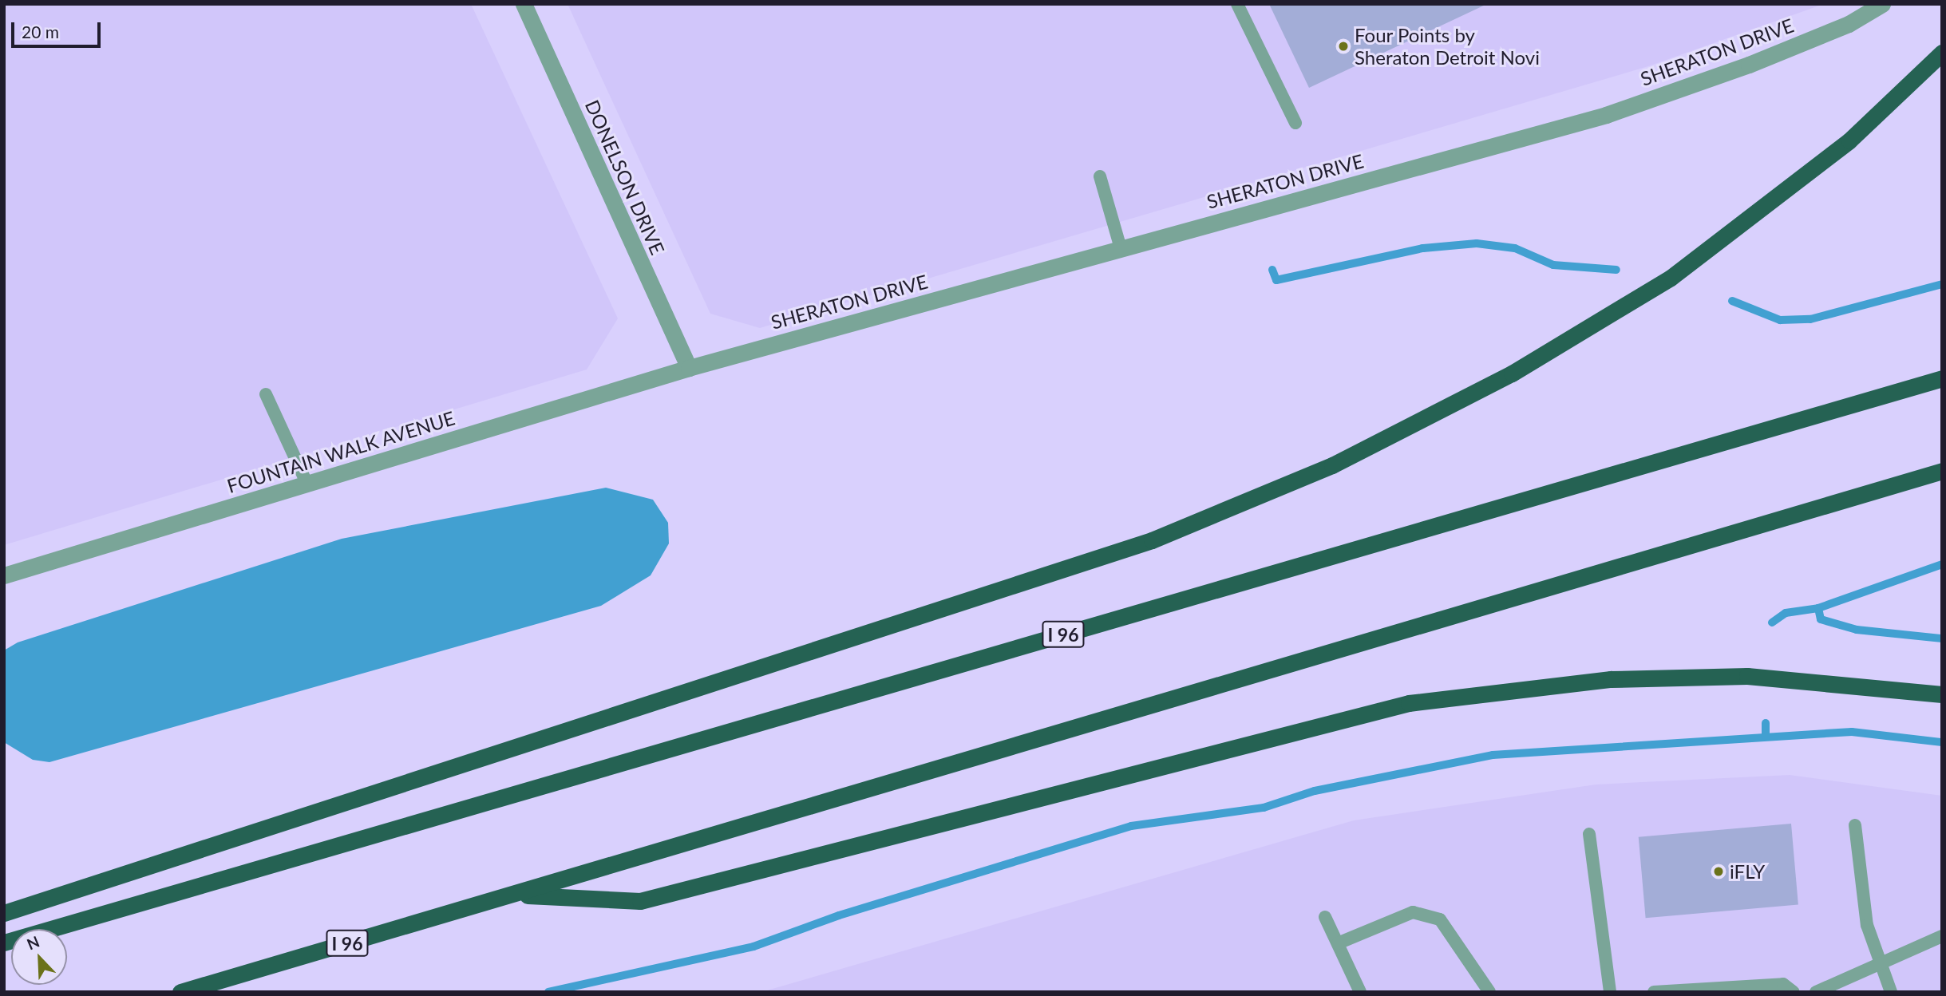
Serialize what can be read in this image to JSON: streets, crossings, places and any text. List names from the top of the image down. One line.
{"streets":{"highway":["I 96"],"street":["SHERATON DRIVE","DONELSON DRIVE","FOUNTAIN WALK AVENUE"]},"crossings":[["SHERATON DRIVE","DONELSON DRIVE"],["SHERATON DRIVE","FOUNTAIN WALK AVENUE"],["DONELSON DRIVE","FOUNTAIN WALK AVENUE"]],"places":["Four Points by Sheraton Detroit Novi","iFLY"],"scale_bar":"20 m","north":"top left"}
